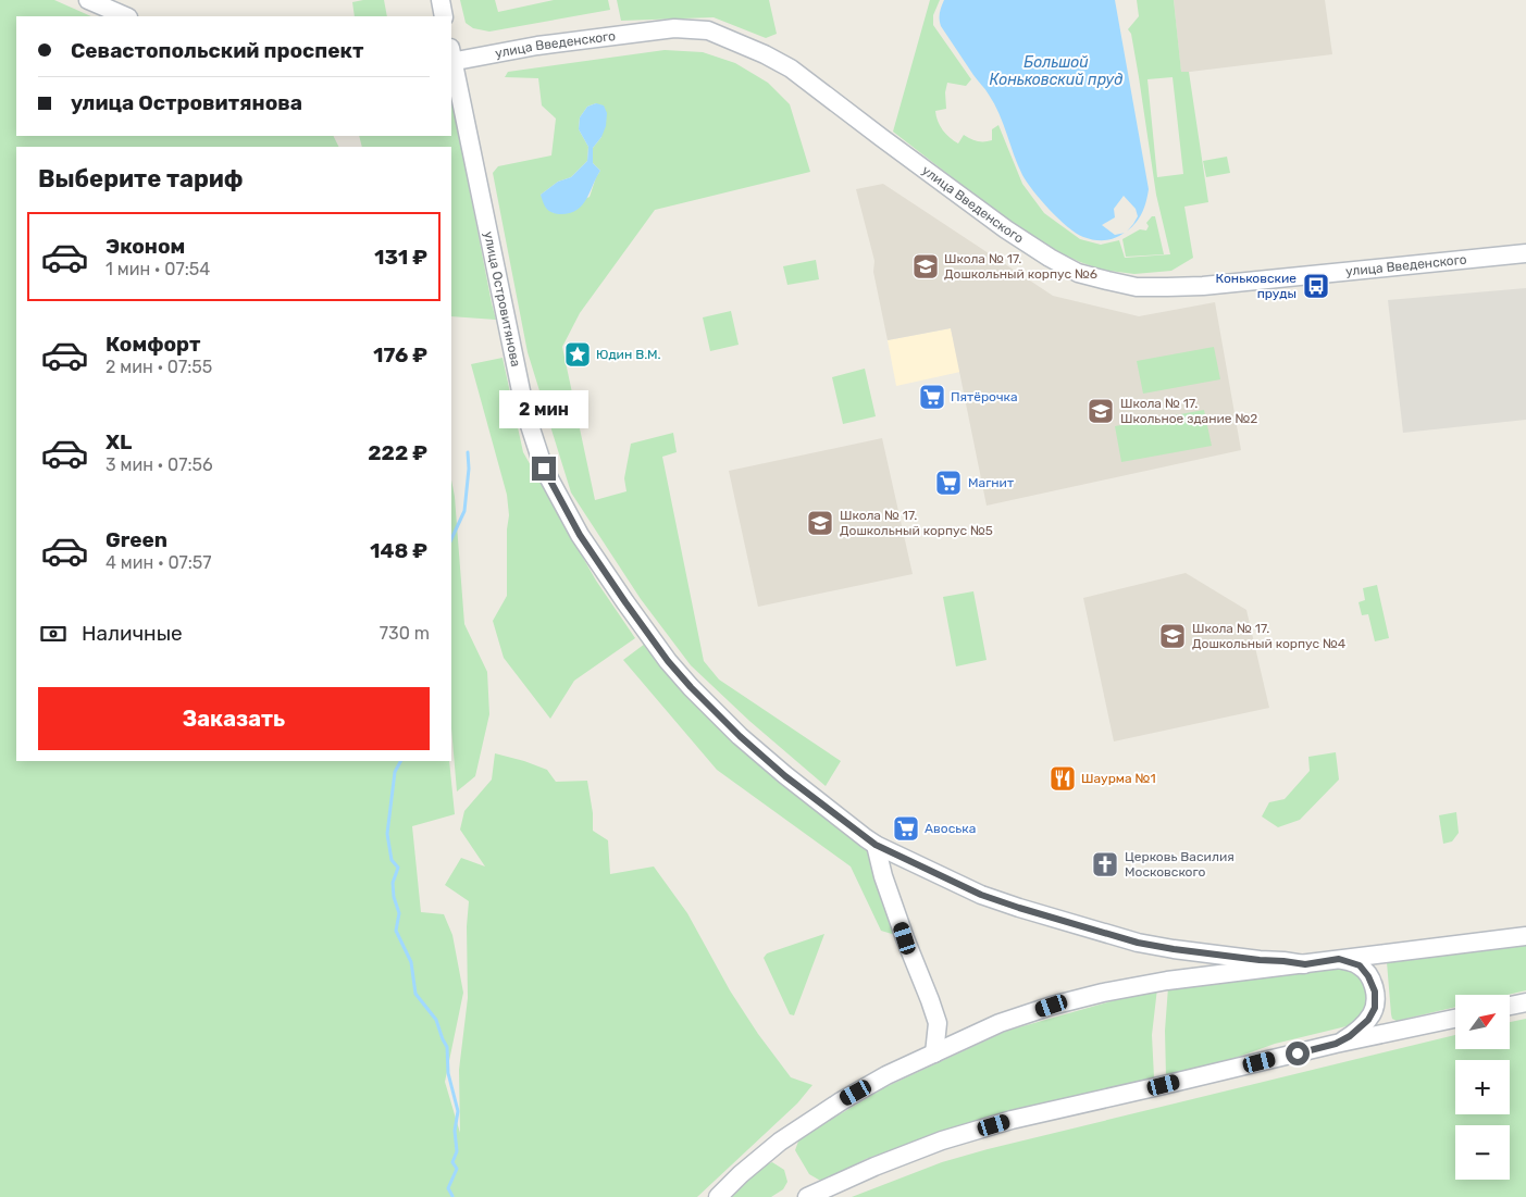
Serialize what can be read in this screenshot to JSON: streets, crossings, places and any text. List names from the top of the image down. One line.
{"streets":{"main road":["улица Введенского","улица Островитянова"]},"crossings":[["улица Введенского","улица Островитянова"]],"water":["Большой Коньковский пруд"],"places":{"school or university":["Школа № 17. Дошкольный корпус №6","Школа № 17. Школьное здание №2","Школа № 17. Дошкольный корпус №5","Школа № 17. Дошкольный корпус №4"],"bus stop":["Коньковские пруды"],"place":["Юдин В.М."],"supermarket":["Пятёрочка","Магнит","Авоська"],"restaurant":["Шаурма №1"],"church":["Церковь Василия Московского"]},"north":"top right","page":{"banner":["Севастопольский проспект","улица Островитянова"],"heading":"Выберите тариф","list":[{"name":"Эконом","note":"1 мин · 07:54","value":"131 ₽"},{"name":"Комфорт","note":"2 мин · 07:55","value":"176 ₽"},{"name":"XL","note":"3 мин · 07:56","value":"222 ₽"},{"name":"Green","note":"4 мин · 07:57","value":"148 ₽"}],"bubble":"2 мин","pay":["Наличные","730 m"],"buttons":"Заказать","map_buttons":["+","−"]}}
